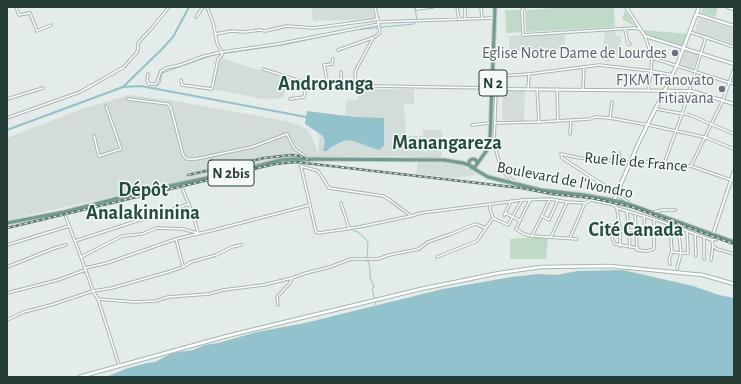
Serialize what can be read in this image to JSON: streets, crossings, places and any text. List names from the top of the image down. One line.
{"streets":{"main road":["N 2","N 2bis","Boulevard de l'Ivondro"],"street":["Rue Île de France"]},"crossings":[["N 2","Boulevard de l'Ivondro"],["N 2bis","Boulevard de l'Ivondro"]],"districts":["Androranga","Manangareza","Dépôt Analakininina","Cité Canada"],"places":["Eglise Notre Dame de Lourdes","FJKM Tranovato Fitiavana"]}
